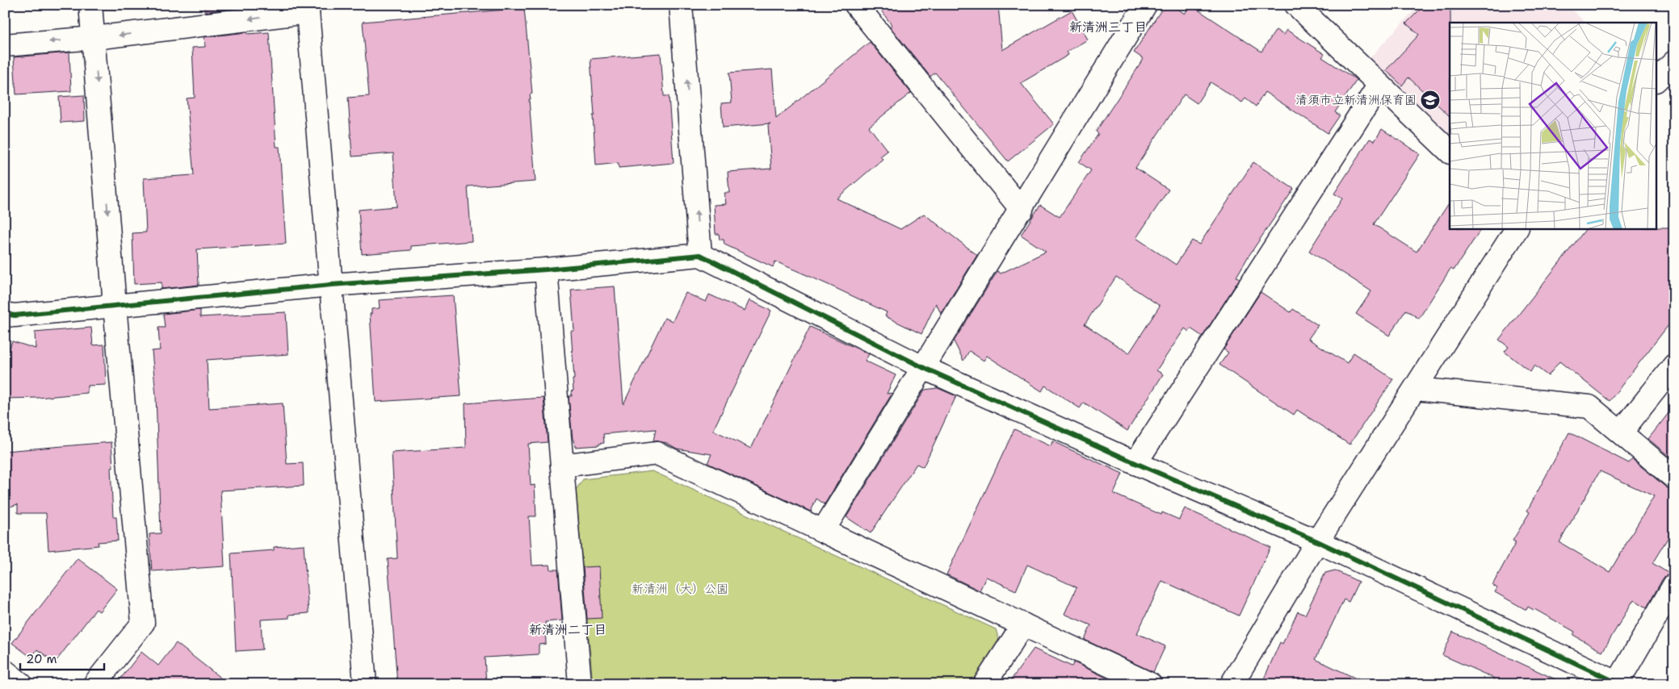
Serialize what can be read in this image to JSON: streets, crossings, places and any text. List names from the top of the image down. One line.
{"districts":["新清洲三丁目","新清洲二丁目"],"parks":["新清洲（大）公園"],"places":{"school or university":["清須市立新清洲保育園"]},"scale_bar":"20 m"}
